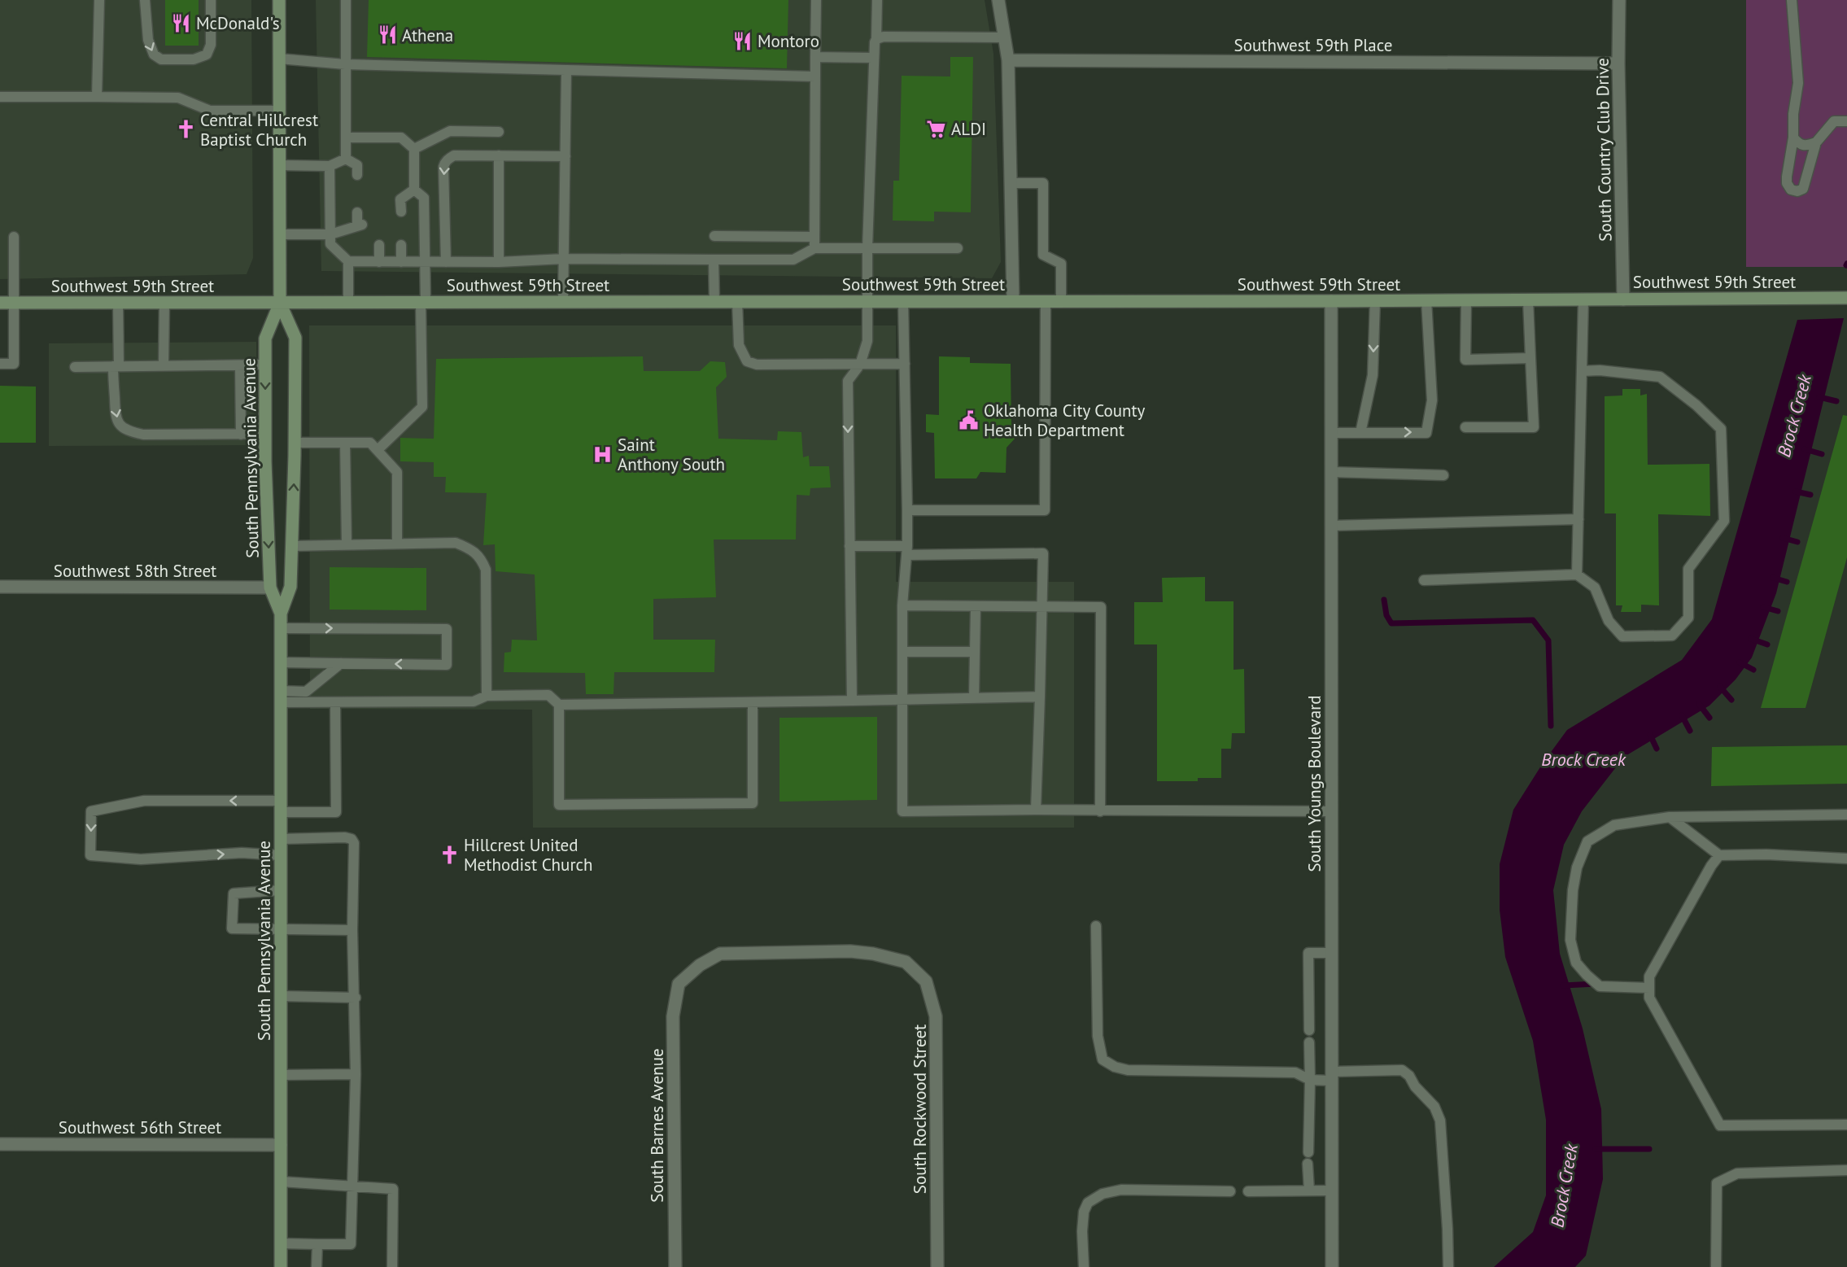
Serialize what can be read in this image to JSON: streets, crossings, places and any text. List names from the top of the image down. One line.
{"streets":{"main road":["Southwest 59th Street","South Pennsylvania Avenue"],"street":["Southwest 59th Place","South Country Club Drive","Southwest 58th Street","South Youngs Boulevard","South Rockwood Street","South Barnes Avenue","Southwest 56th Street"]},"crossings":[["Southwest 59th Place","South Country Club Drive"],["South Country Club Drive","Southwest 59th Street"],["Southwest 59th Street","South Pennsylvania Avenue"],["Southwest 59th Street","South Youngs Boulevard"],["South Pennsylvania Avenue","Southwest 58th Street"],["South Pennsylvania Avenue","Southwest 56th Street"],["South Rockwood Street","South Barnes Avenue"]],"water":["Brock Creek"],"places":{"restaurant":["McDonald's","Athena","Montoro"],"supermarket":["ALDI"],"church":["Central Hillcrest Baptist Church","Hillcrest United Methodist Church"],"public building":["Oklahoma City County Health Department"],"hospital":["Saint Anthony South"]}}
